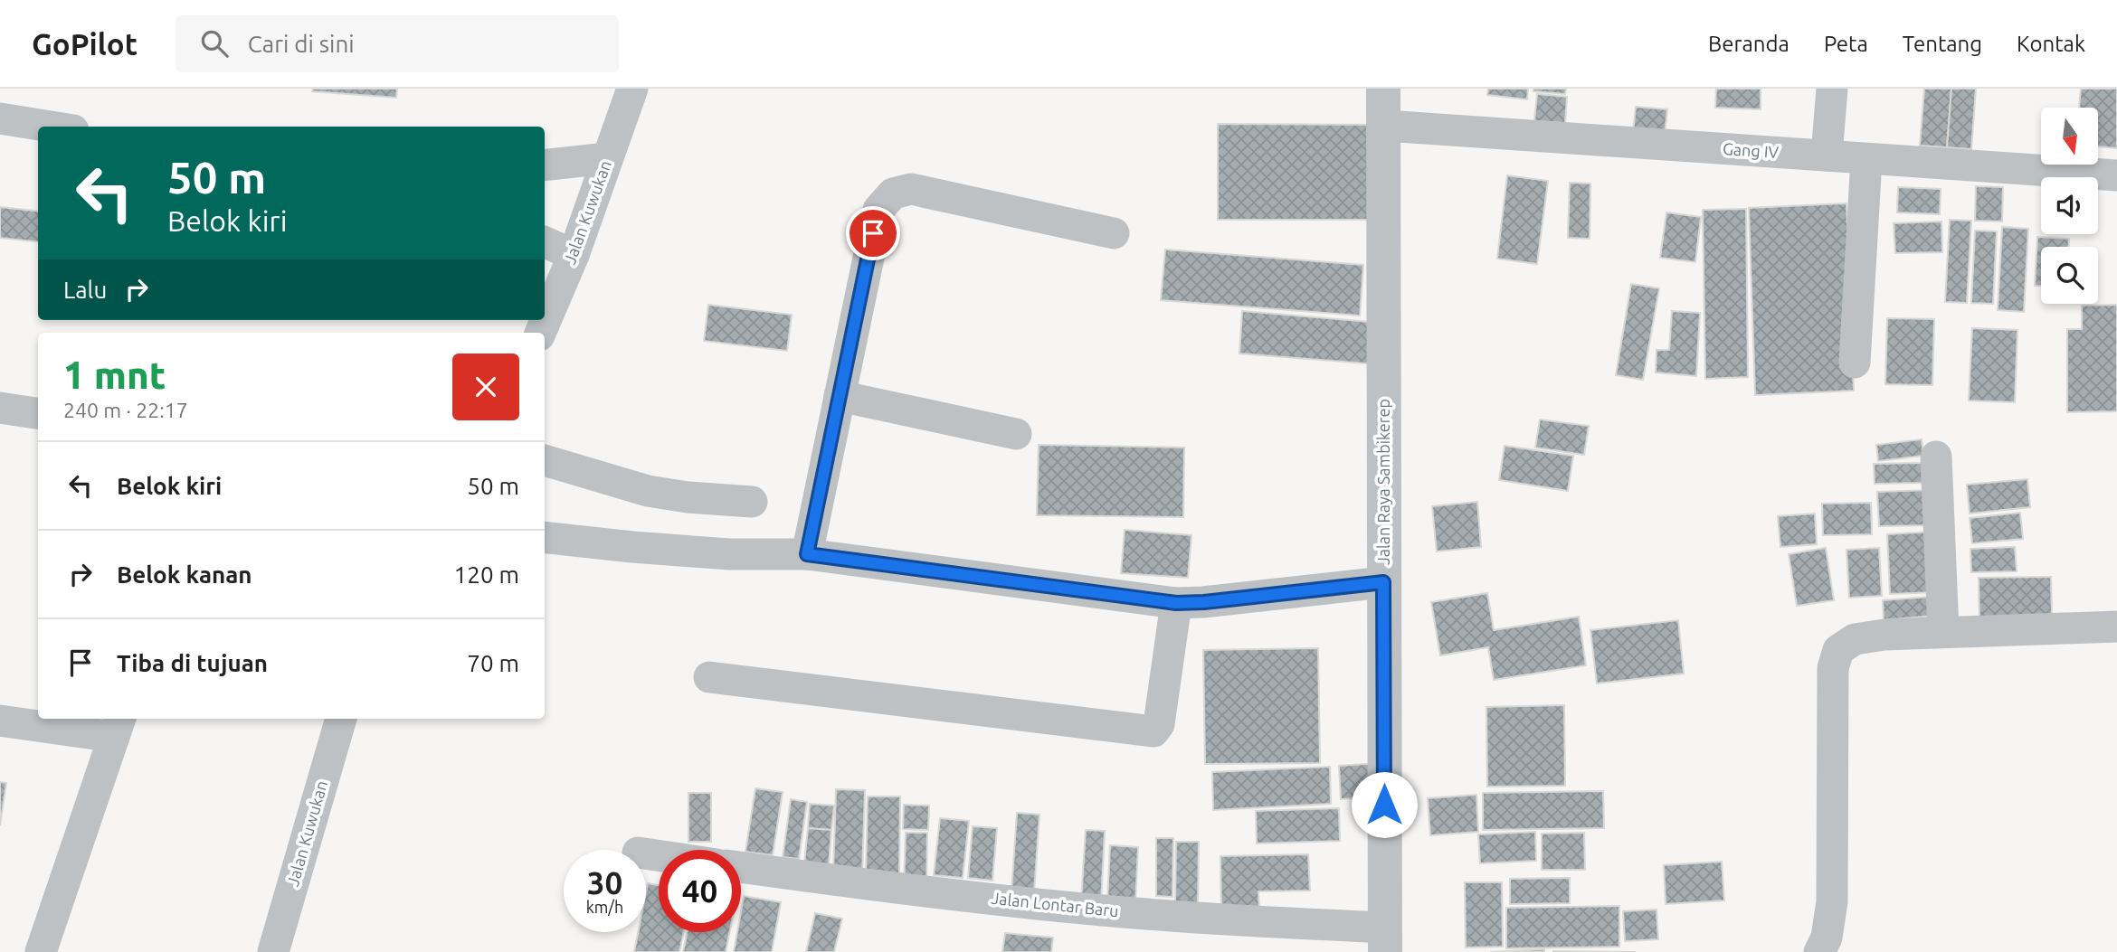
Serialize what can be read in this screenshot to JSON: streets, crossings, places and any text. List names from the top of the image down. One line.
{"streets":{"street":["Gang IV","Jalan Kuwukan","Jalan Raya Sambikerep","Jalan Lontar Baru"]},"crossings":[["Gang IV","Jalan Raya Sambikerep"],["Jalan Raya Sambikerep","Jalan Lontar Baru"]],"north":"bottom","page":{"header":"GoPilot","search":"Cari di sini","nav":["Beranda","Peta","Tentang","Kontak"],"turn":["50 m","Belok kiri"],"then":"Lalu","heading":["1 mnt","240 m · 22:17"],"list":[{"name":"Belok kiri","value":"50 m"},{"name":"Belok kanan","value":"120 m"},{"name":"Tiba di tujuan","value":"70 m"}],"speed":"30 km/h","limit":"40"}}
